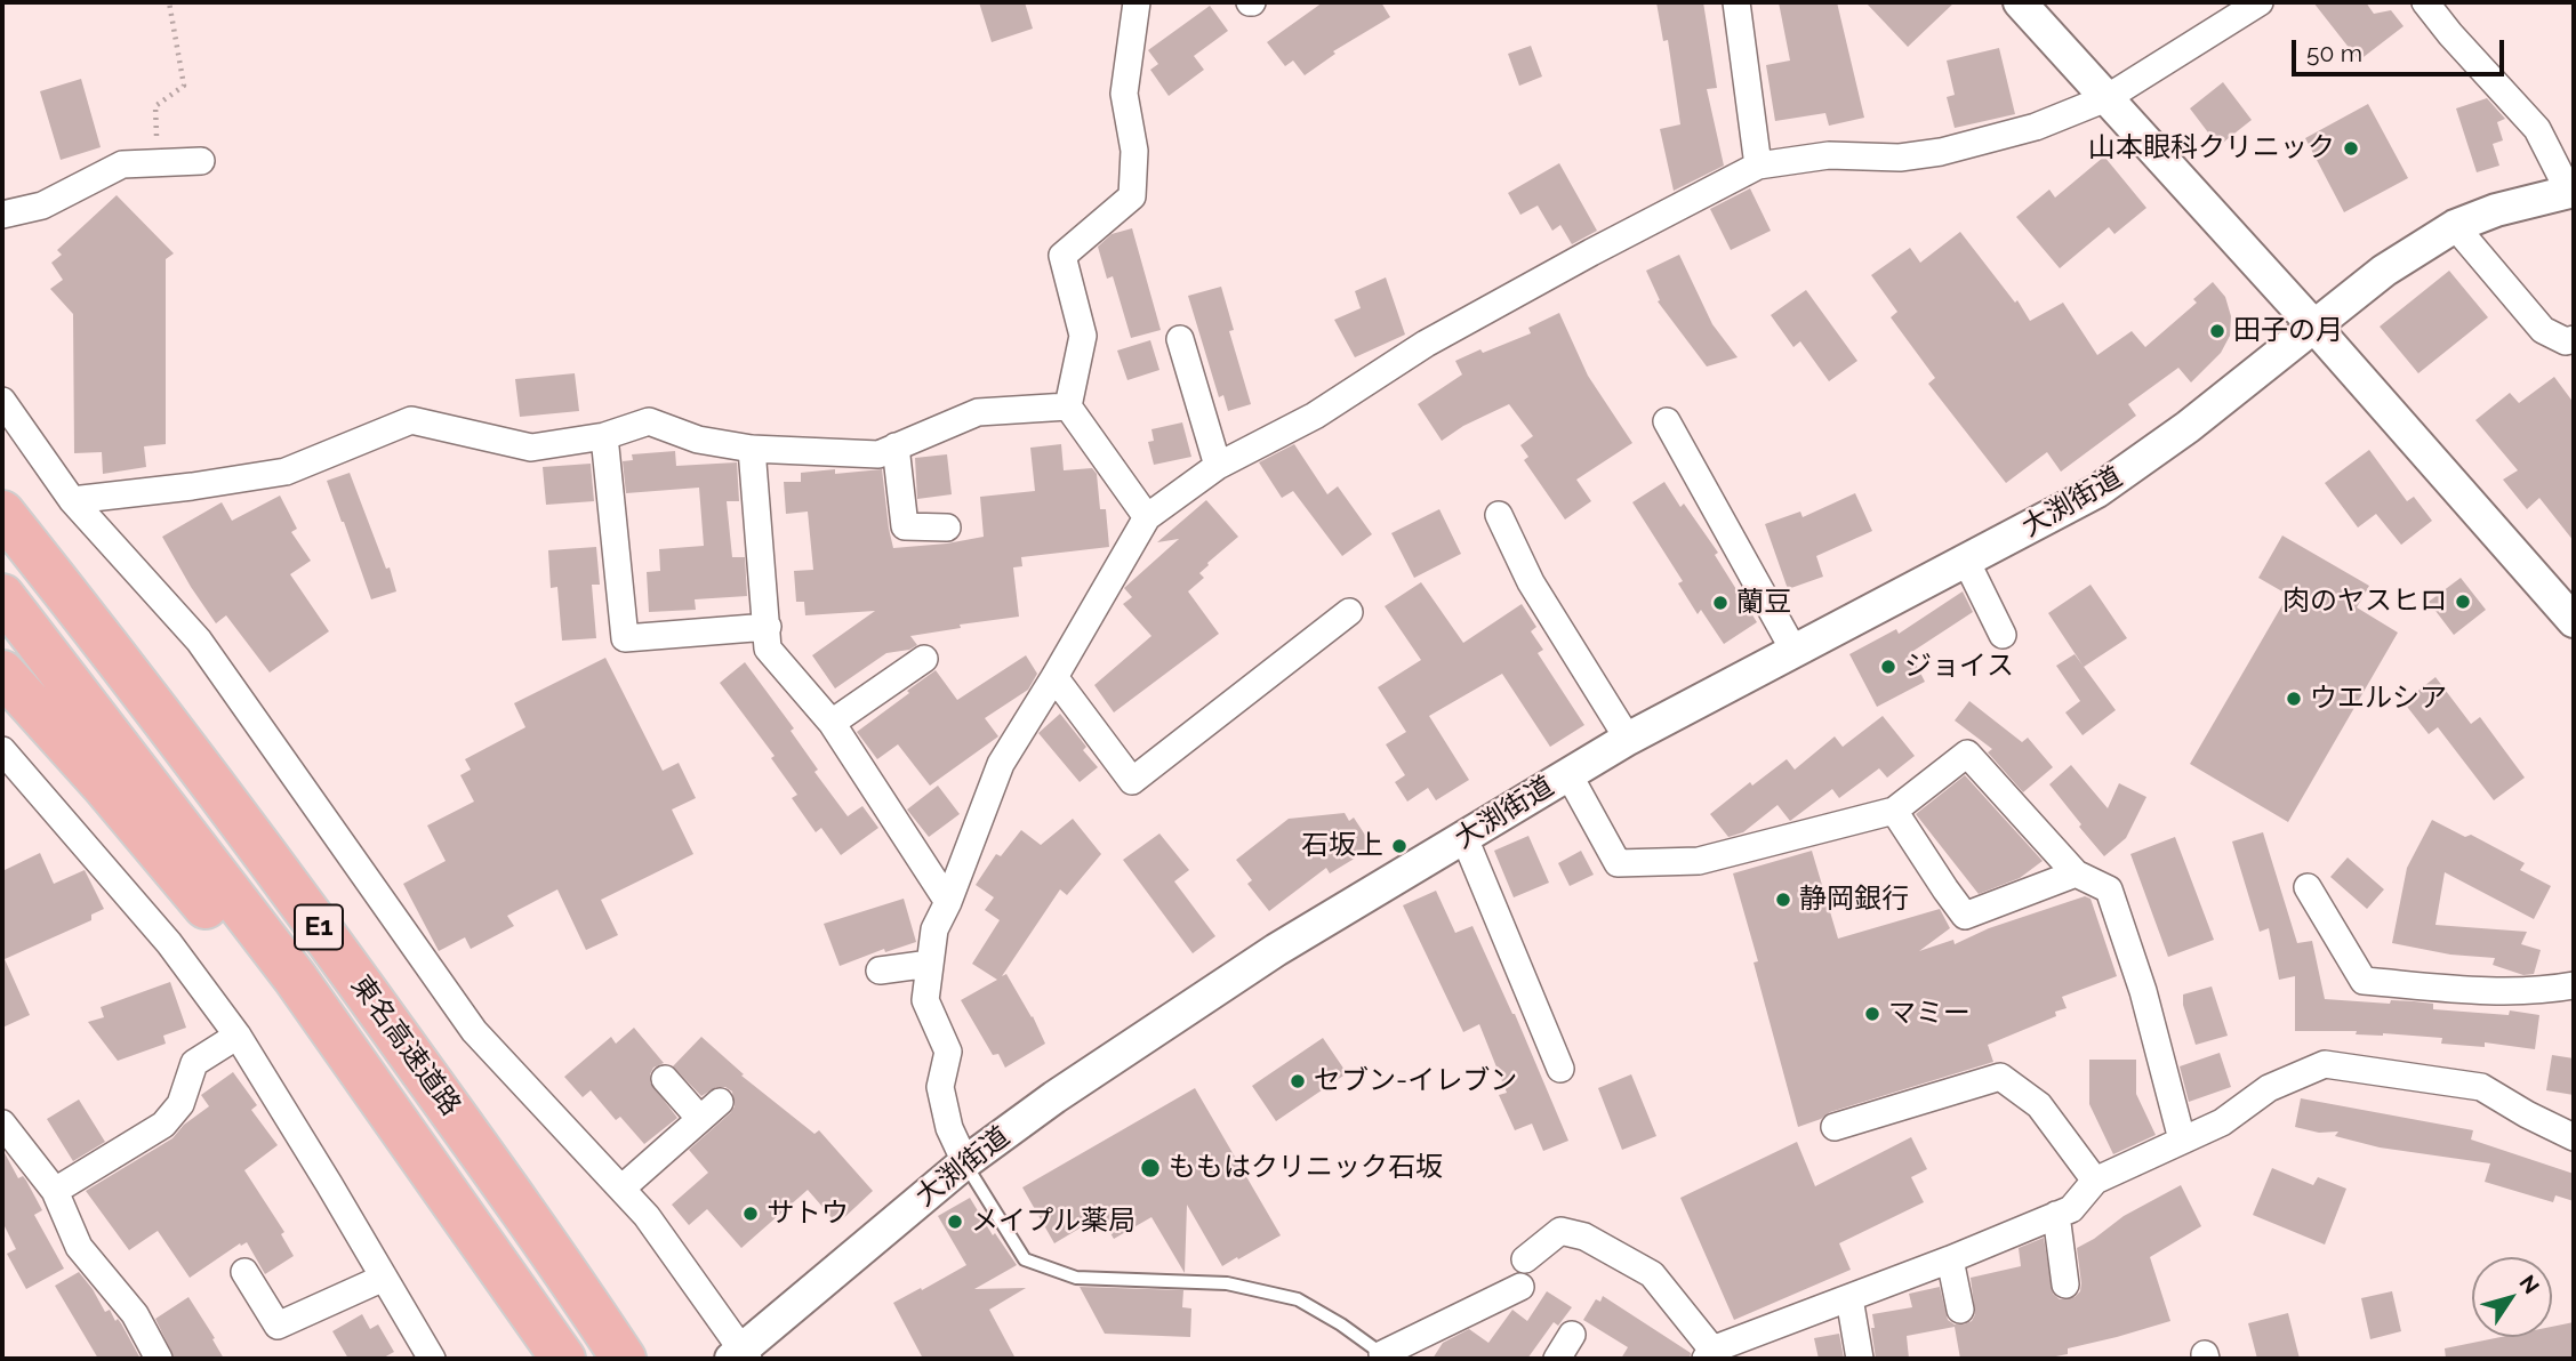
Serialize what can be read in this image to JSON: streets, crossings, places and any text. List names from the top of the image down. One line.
{"streets":{"highway":["E1","東名高速道路"],"street":["大渕街道"]},"places":["山本眼科クリニック","田子の月","肉のヤスヒロ","蘭豆","ジョイス","ウエルシア","石坂上","静岡銀行","マミー","セブン-イレブン","ももはクリニック石坂","サトウ","メイプル薬局"],"scale_bar":"50 m","north":"top right"}
